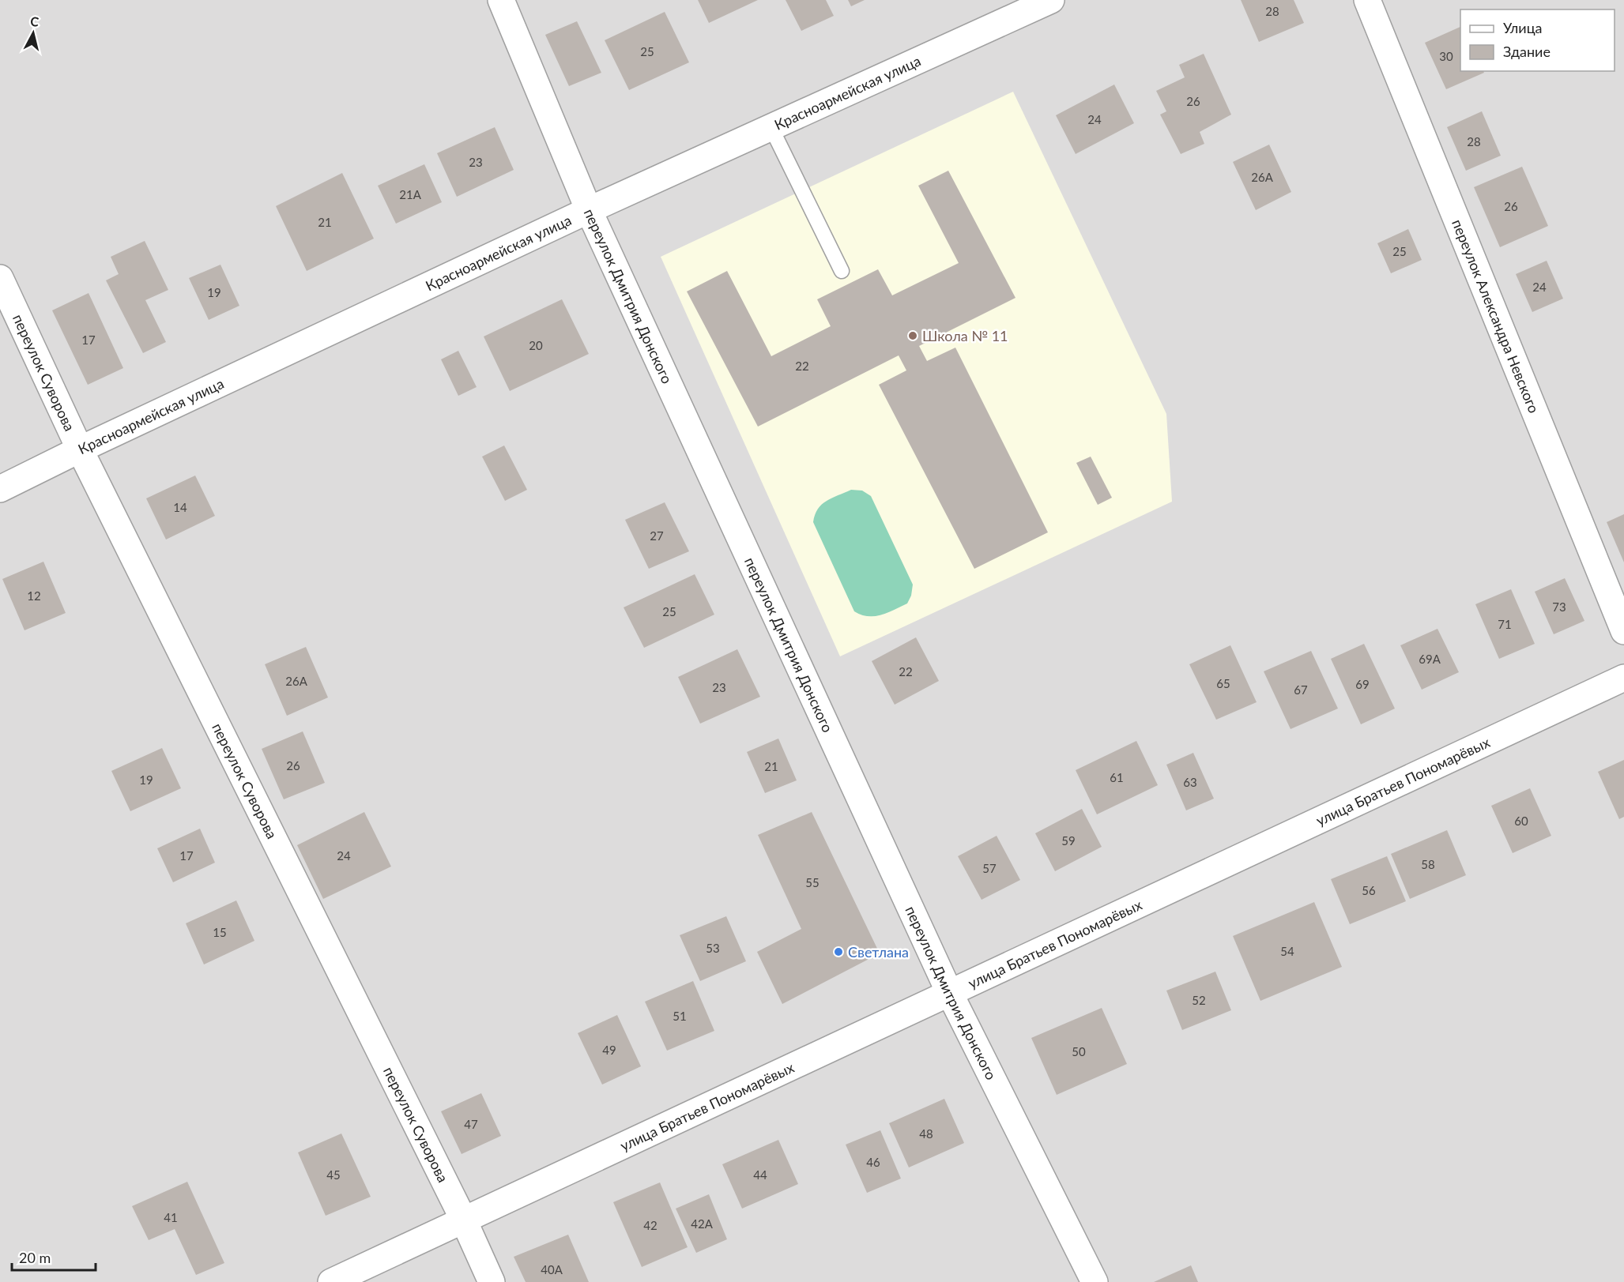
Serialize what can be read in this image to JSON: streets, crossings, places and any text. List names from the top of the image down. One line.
{"streets":{"street":["Красноармейская улица","переулок Дмитрия Донского","переулок Александра Невского","переулок Суворова","улица Братьев Пономарёвых"]},"crossings":[["Красноармейская улица","переулок Дмитрия Донского"],["Красноармейская улица","переулок Суворова"],["переулок Дмитрия Донского","улица Братьев Пономарёвых"],["переулок Суворова","улица Братьев Пономарёвых"]],"places":["Школа № 11","Светлана"],"house_numbers":["28","25","30","26","24","28","23","26А","21А","26","21","25","24","19","17","20","22","14","27","12","73","25","71","69А","22","26А","65","69","23","67","26","21","61","19","63","60","59","17","24","58","57","55","56","15","53","54","52","51","49","50","47","48","46","45","44","41","42А","42","40А"],"legend":["Улица","Здание"],"scale_bar":"20 m","north":"top"}
